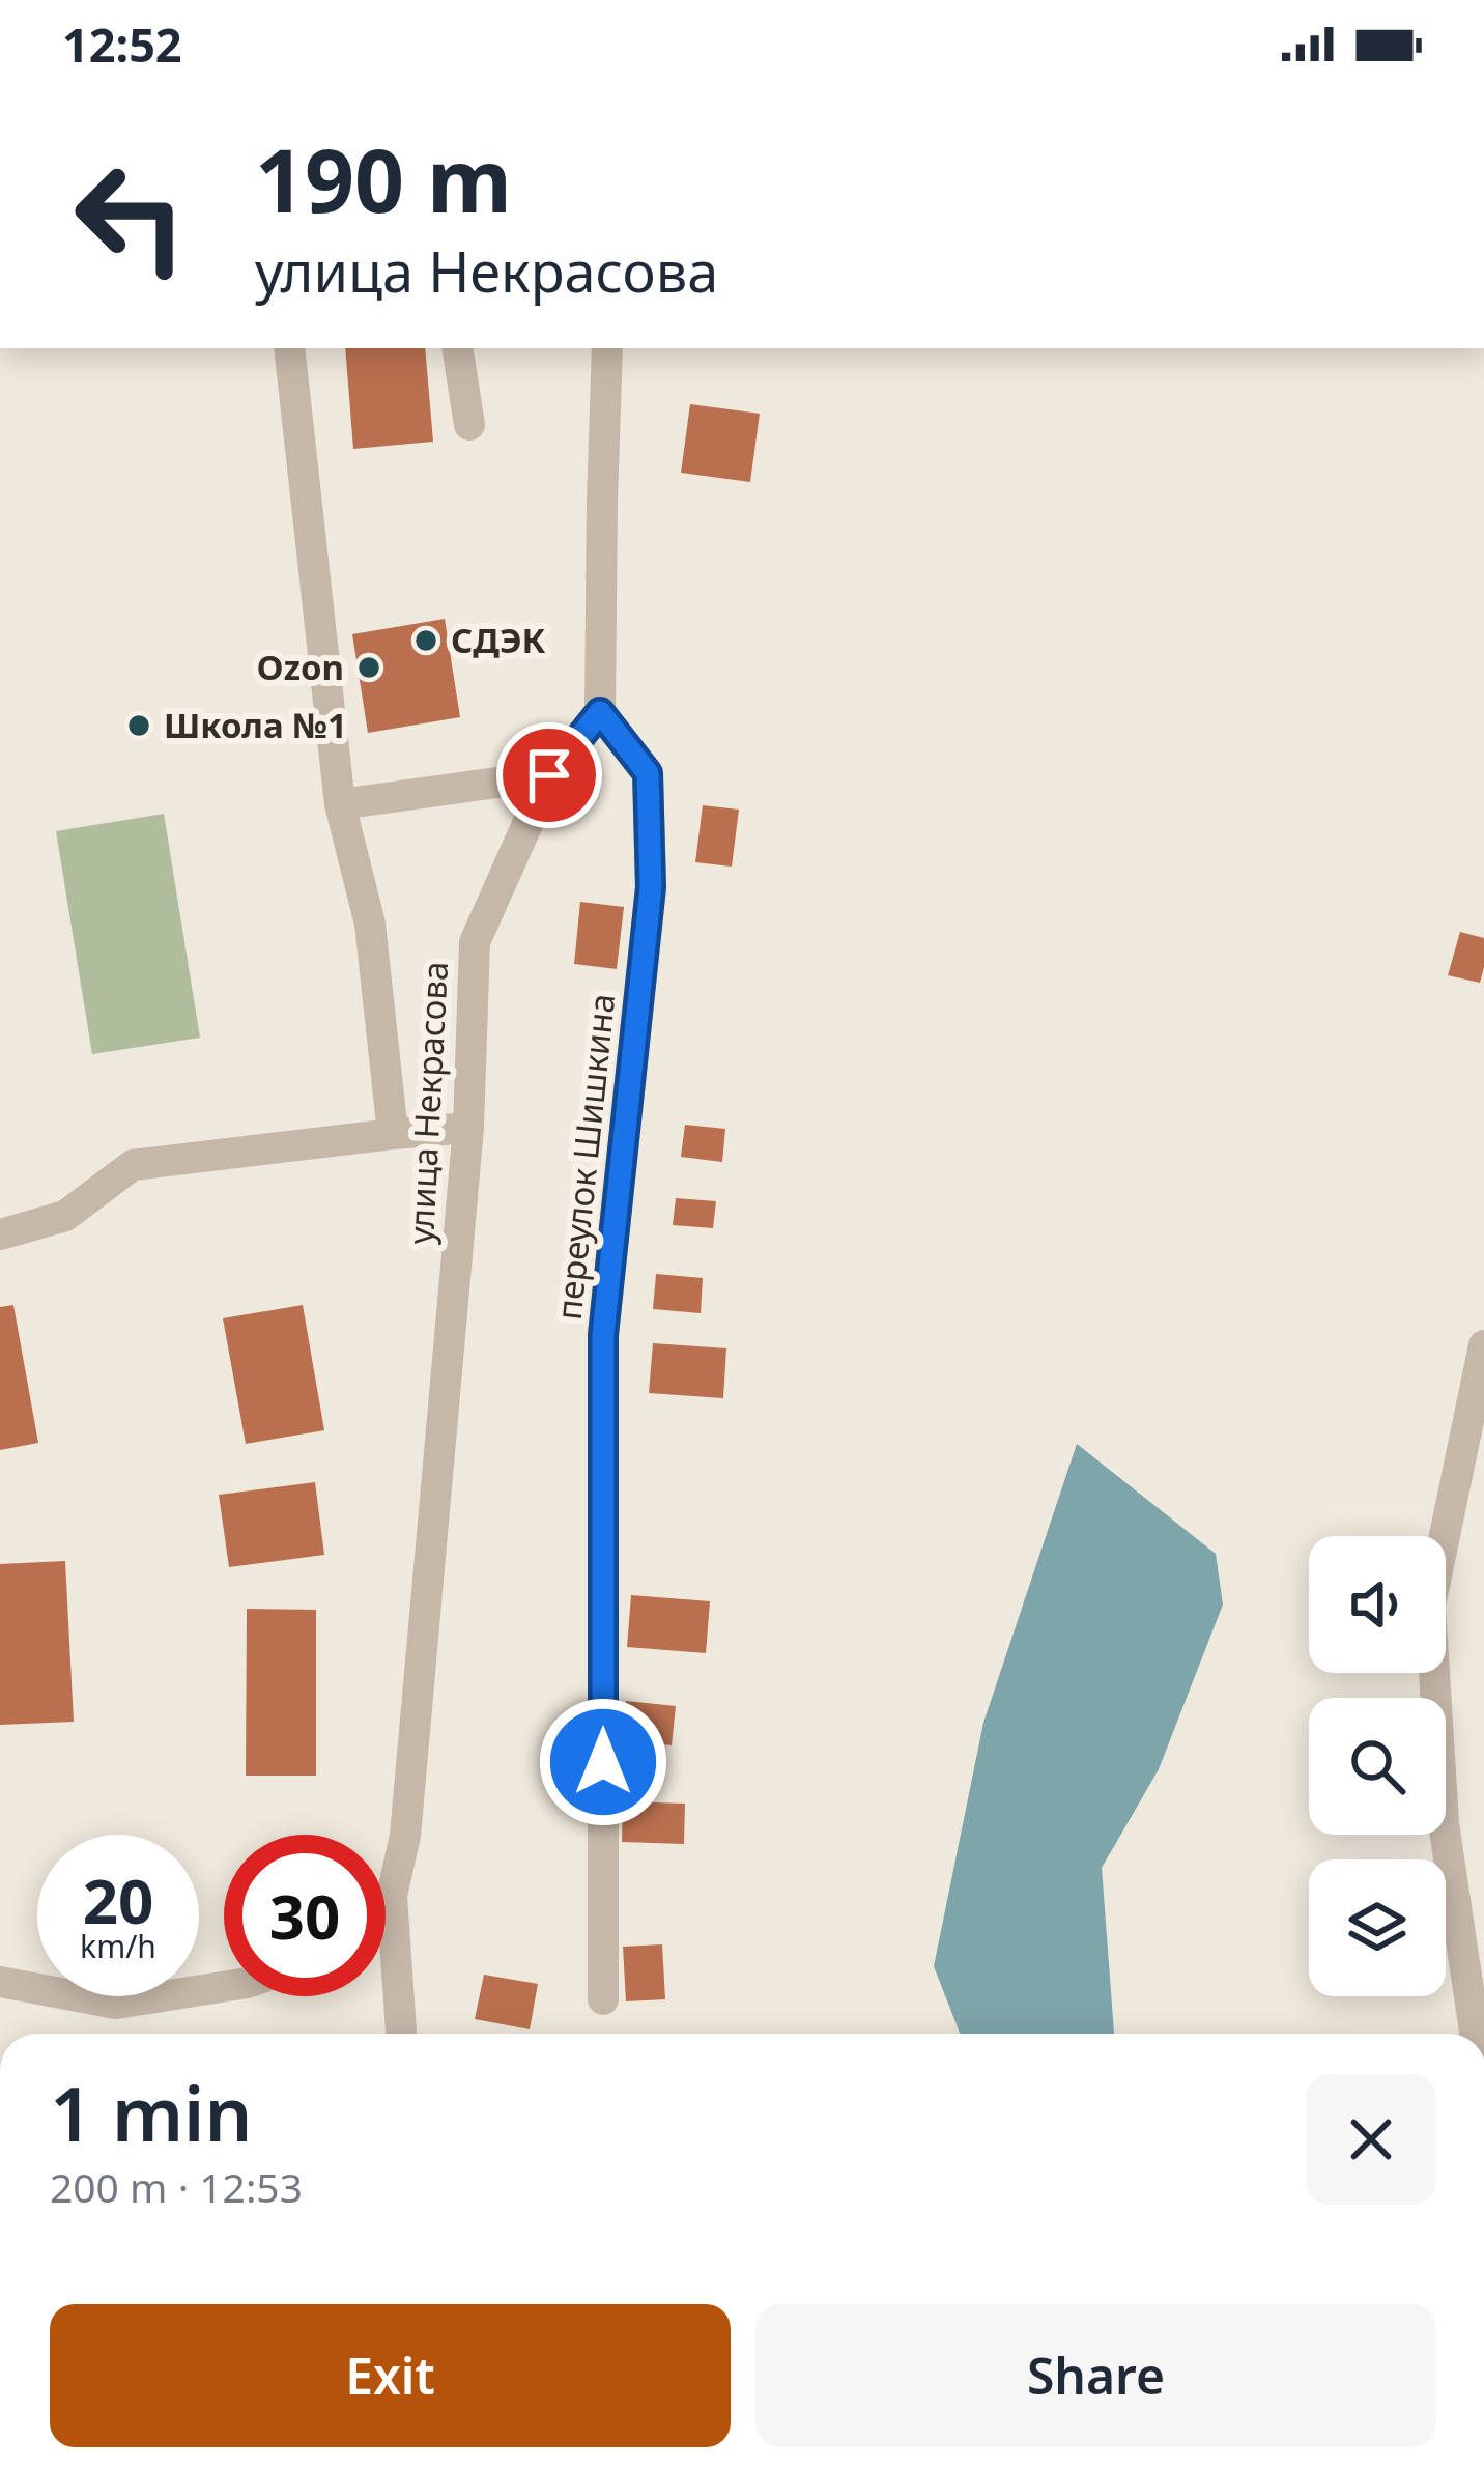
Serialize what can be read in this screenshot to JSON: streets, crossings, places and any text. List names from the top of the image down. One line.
{"streets":{"street":["улица Некрасова","переулок Шишкина"]},"crossings":[["улица Некрасова","переулок Шишкина"]],"places":["СДЭК","Ozon","Школа №1"],"page":{"status":"12:52","turn":["190 m","улица Некрасова"],"speed":"20 km/h","limit":"30","heading":["1 min","200 m · 12:53"],"buttons":["Exit","Share"]}}
